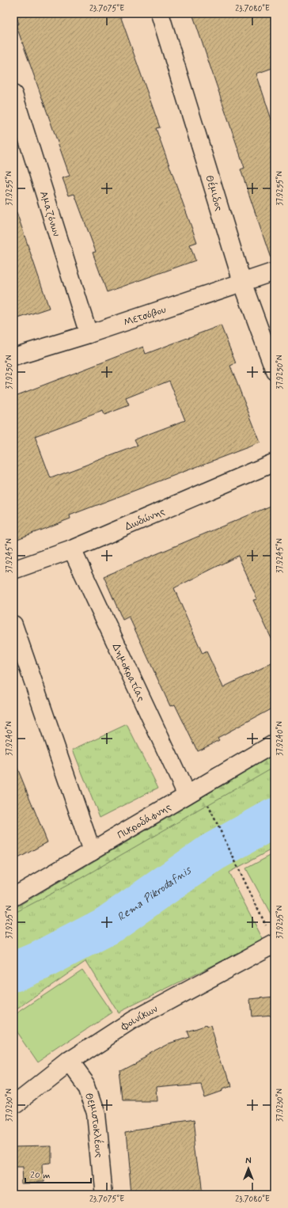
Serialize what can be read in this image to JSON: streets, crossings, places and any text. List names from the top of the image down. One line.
{"streets":{"street":["Θέμιδος","Αμαζόνων","Μετσόβου","Δωδώνης","Δημοκρατίας","Πικροδάφνης","Φοινίκων","Θεμιστοκλέους"]},"crossings":[["Θέμιδος","Μετσόβου"],["Αμαζόνων","Μετσόβου"],["Δωδώνης","Δημοκρατίας"],["Δημοκρατίας","Πικροδάφνης"],["Φοινίκων","Θεμιστοκλέους"]],"water":["Rema Pikrodafnis"],"scale_bar":"20 m","north":"top","coordinates":["23.7075°E","23.7080°E","37.9255°N","37.9250°N","37.9245°N","37.9240°N","37.9235°N","37.9230°N"]}
